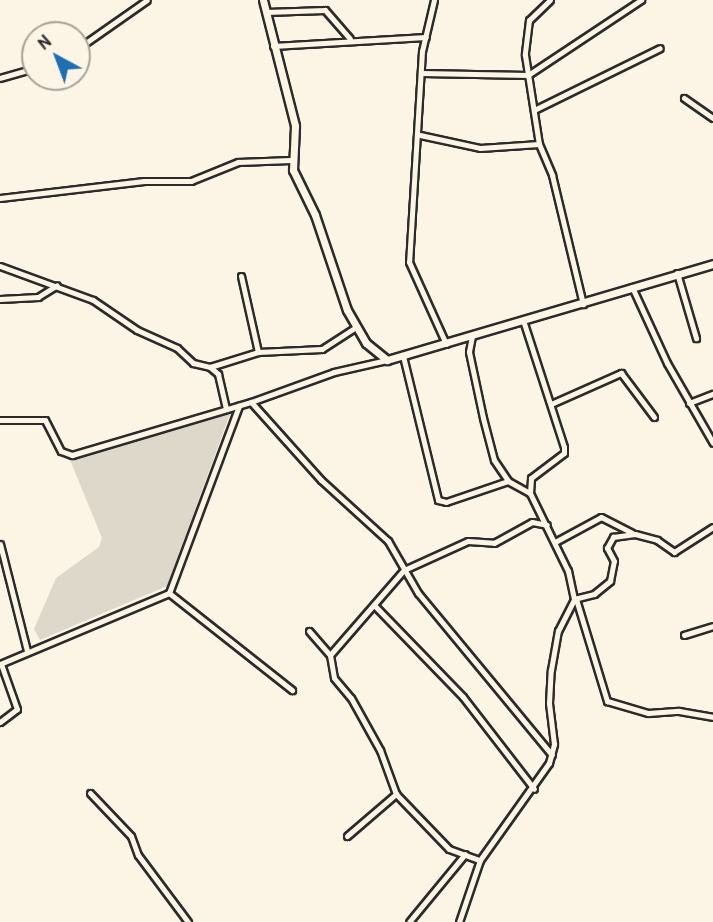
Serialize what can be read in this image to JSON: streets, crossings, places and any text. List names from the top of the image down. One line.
{"north":"top left"}
